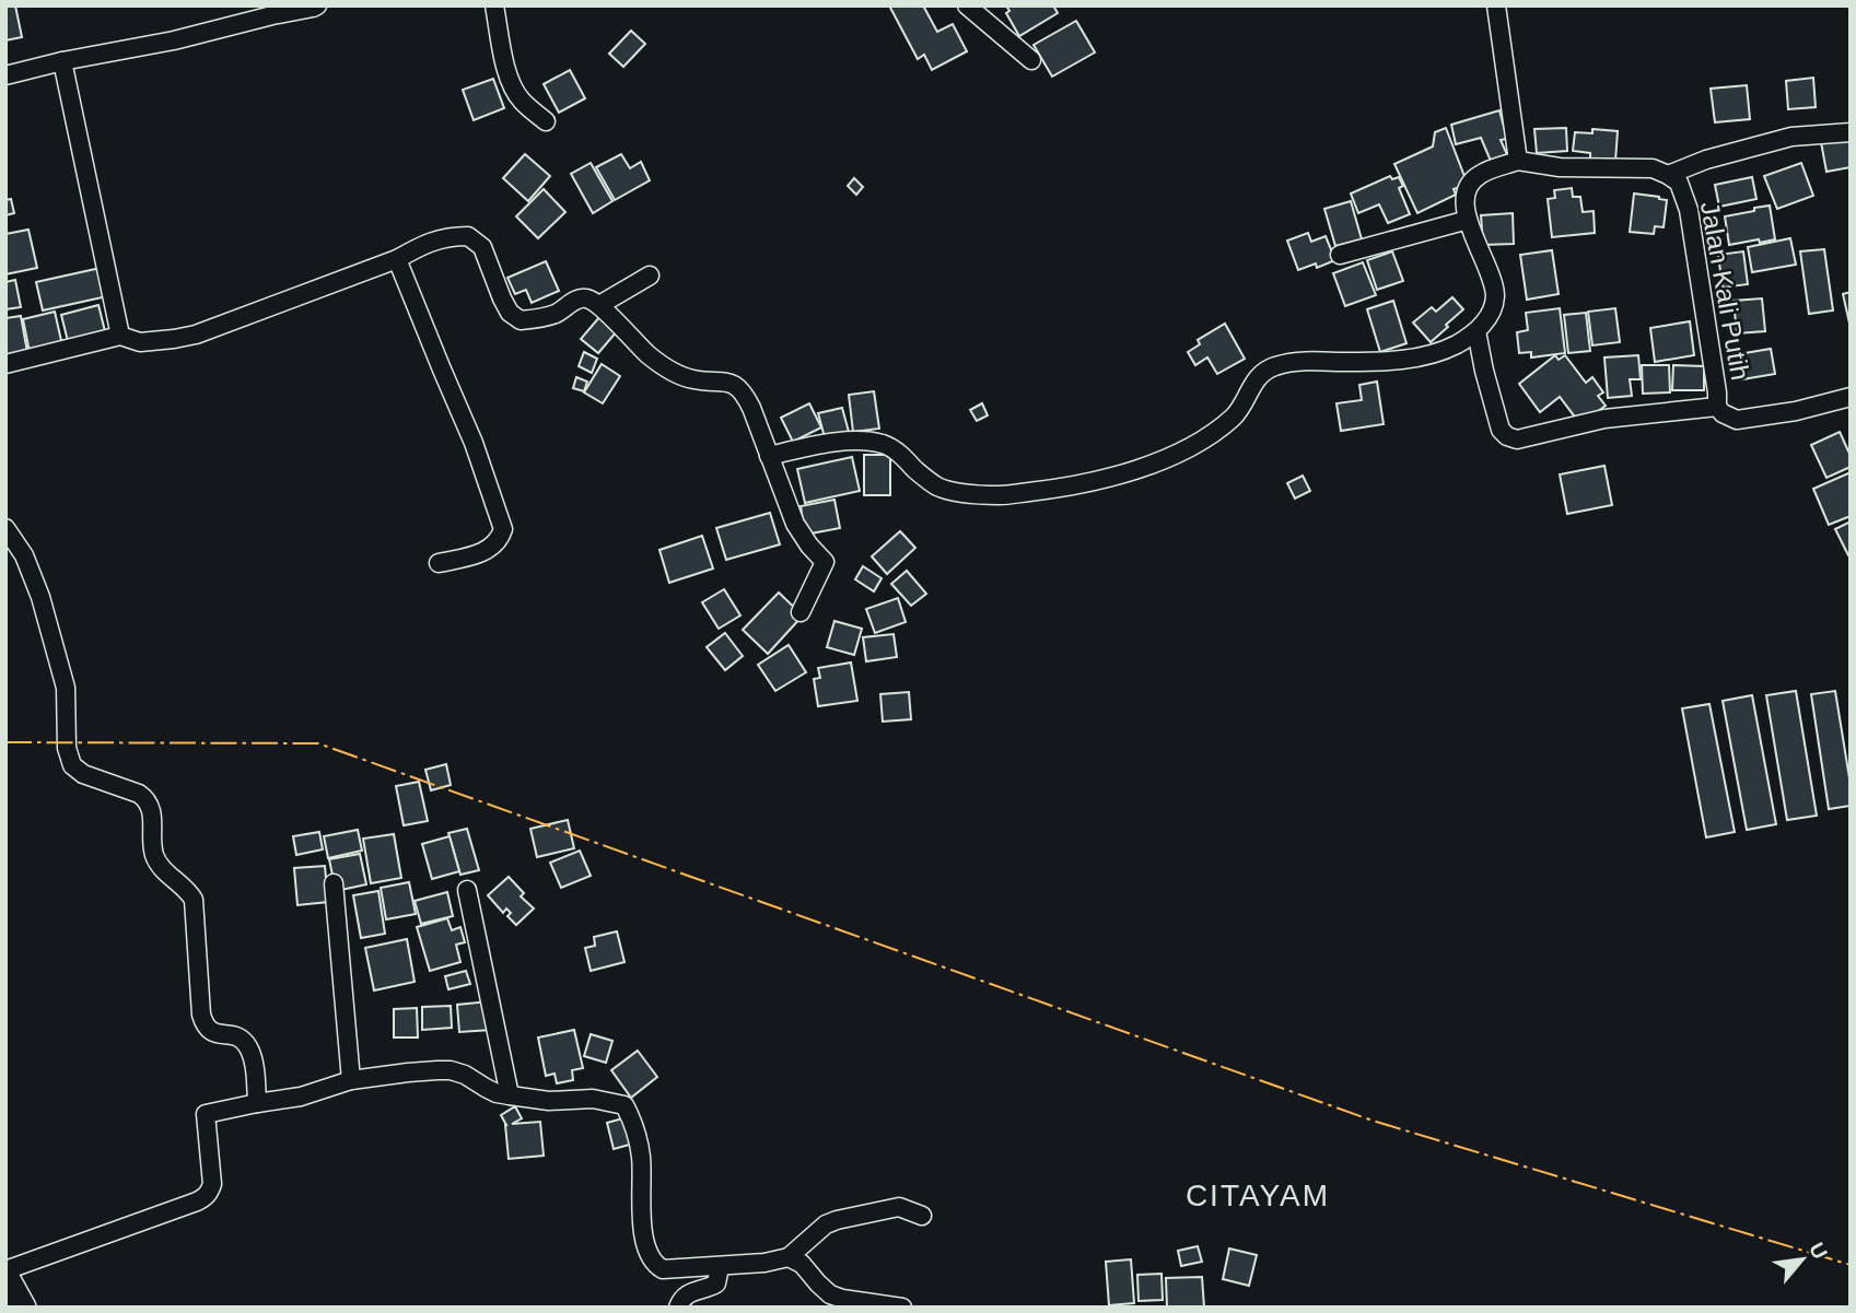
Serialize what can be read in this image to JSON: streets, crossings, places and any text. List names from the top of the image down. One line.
{"streets":{"street":["Jalan Kali Putih"]},"districts":["CITAYAM"],"north":"top right"}
